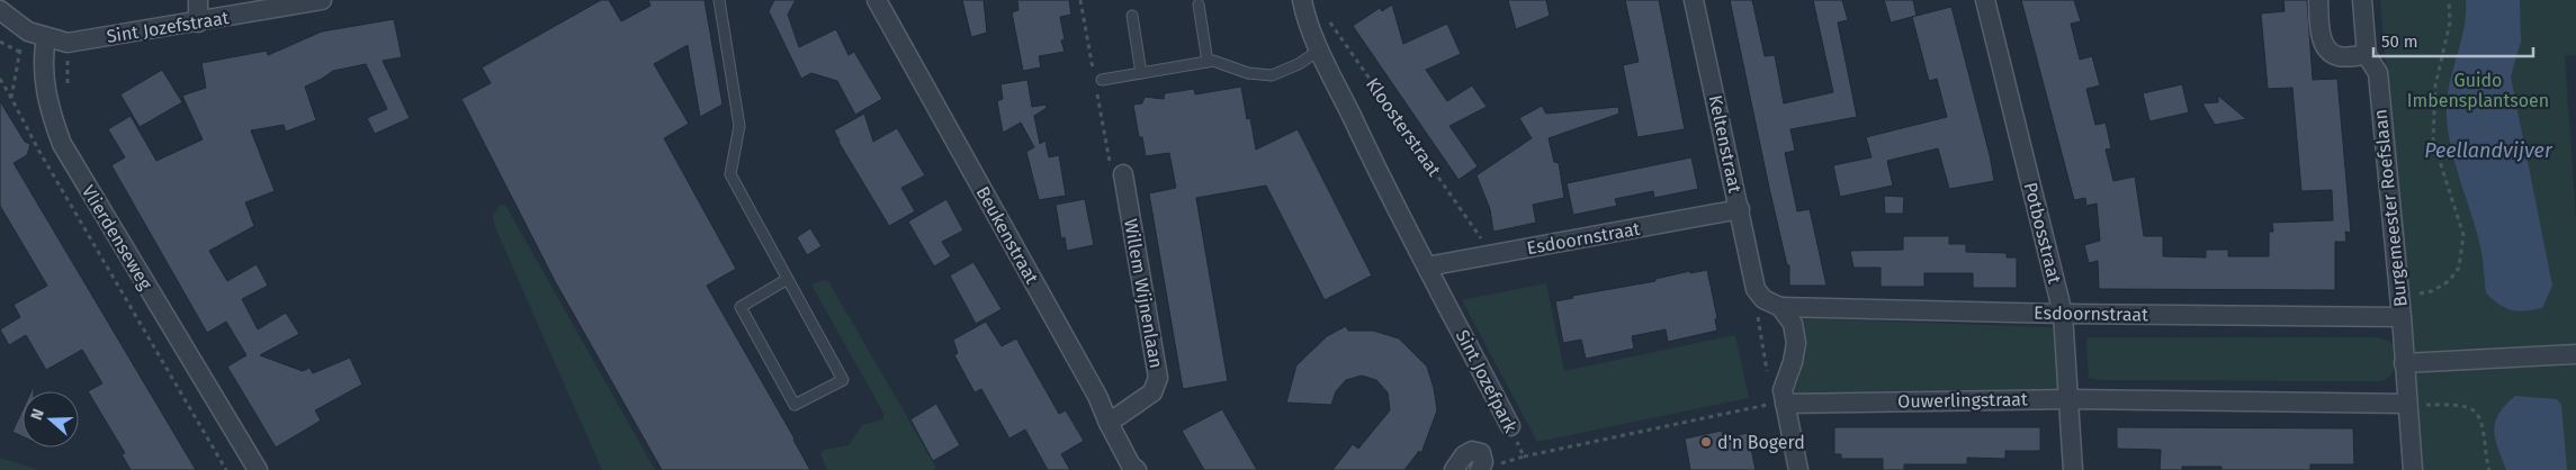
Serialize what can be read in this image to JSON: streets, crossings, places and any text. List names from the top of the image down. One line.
{"streets":{"street":["Sint Jozefstraat","Kloosterstraat","Keltenstraat","Burgemeester Roefslaan","Potbosstraat","Beukenstraat","Vlierdenseweg","Esdoornstraat","Willem Wijnenlaan","Sint Jozefpark","Ouwerlingstraat"]},"crossings":[["Sint Jozefstraat","Vlierdenseweg"],["Kloosterstraat","Esdoornstraat"],["Kloosterstraat","Sint Jozefpark"],["Keltenstraat","Esdoornstraat"],["Burgemeester Roefslaan","Esdoornstraat"],["Burgemeester Roefslaan","Ouwerlingstraat"],["Potbosstraat","Esdoornstraat"],["Potbosstraat","Ouwerlingstraat"],["Beukenstraat","Willem Wijnenlaan"],["Esdoornstraat","Sint Jozefpark"]],"water":["Peellandvijver"],"parks":["Guido Imbensplantsoen"],"places":["d'n Bogerd"],"scale_bar":"50 m","north":"left"}
